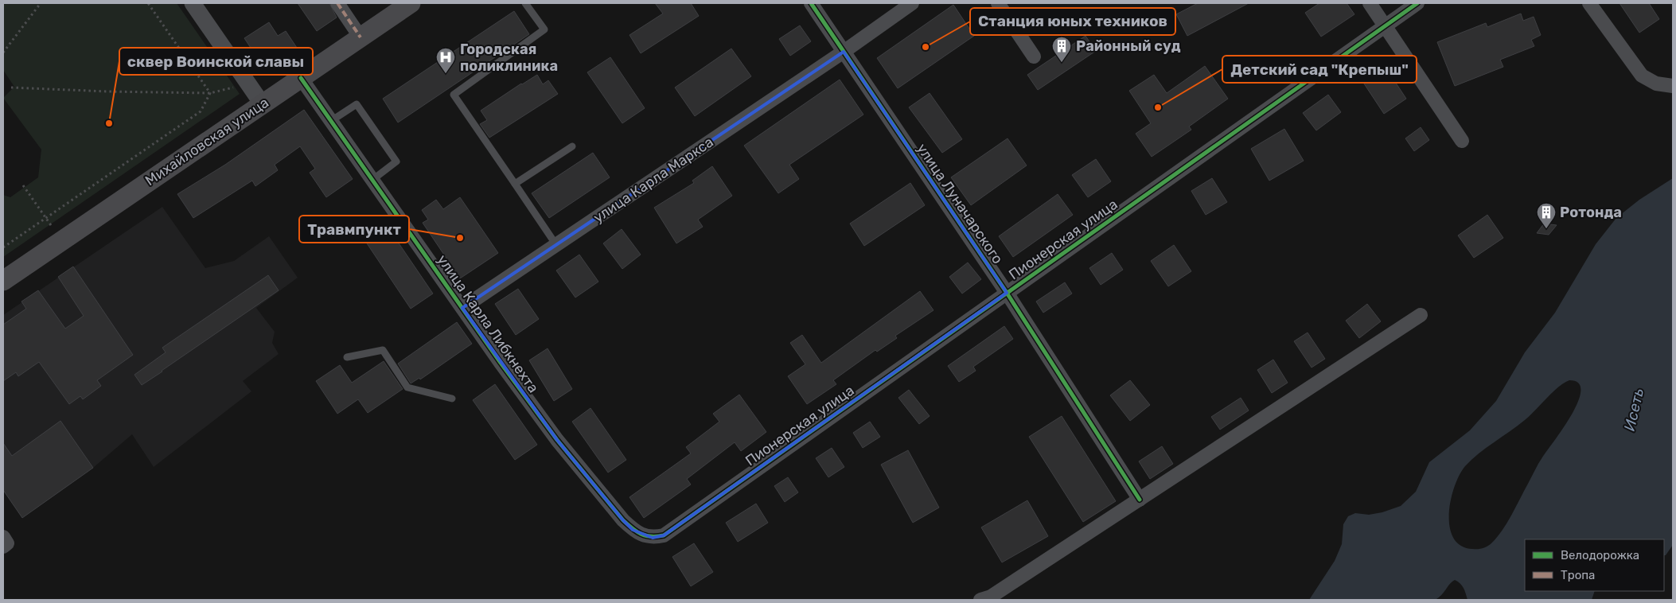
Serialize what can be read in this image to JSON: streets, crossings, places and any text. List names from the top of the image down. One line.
{"streets":{"main road":["Михайловская улица"],"street":["улица Карла Маркса","улица Луначарского","Пионерская улица","улица Карла Либкнехта"]},"crossings":[["Михайловская улица","улица Карла Либкнехта"],["улица Карла Маркса","улица Луначарского"],["улица Карла Маркса","улица Карла Либкнехта"],["улица Луначарского","Пионерская улица"],["Пионерская улица","улица Карла Либкнехта"]],"water":["Исеть"],"places":{"other":["Станция юных техников","Детский сад \"Крепыш\"","сквер Воинской славы","Травмпункт"],"building":["Районный суд","Ротонда"],"hospital":["Городская поликлиника"]},"legend":["Велодорожка","Тропа"]}
